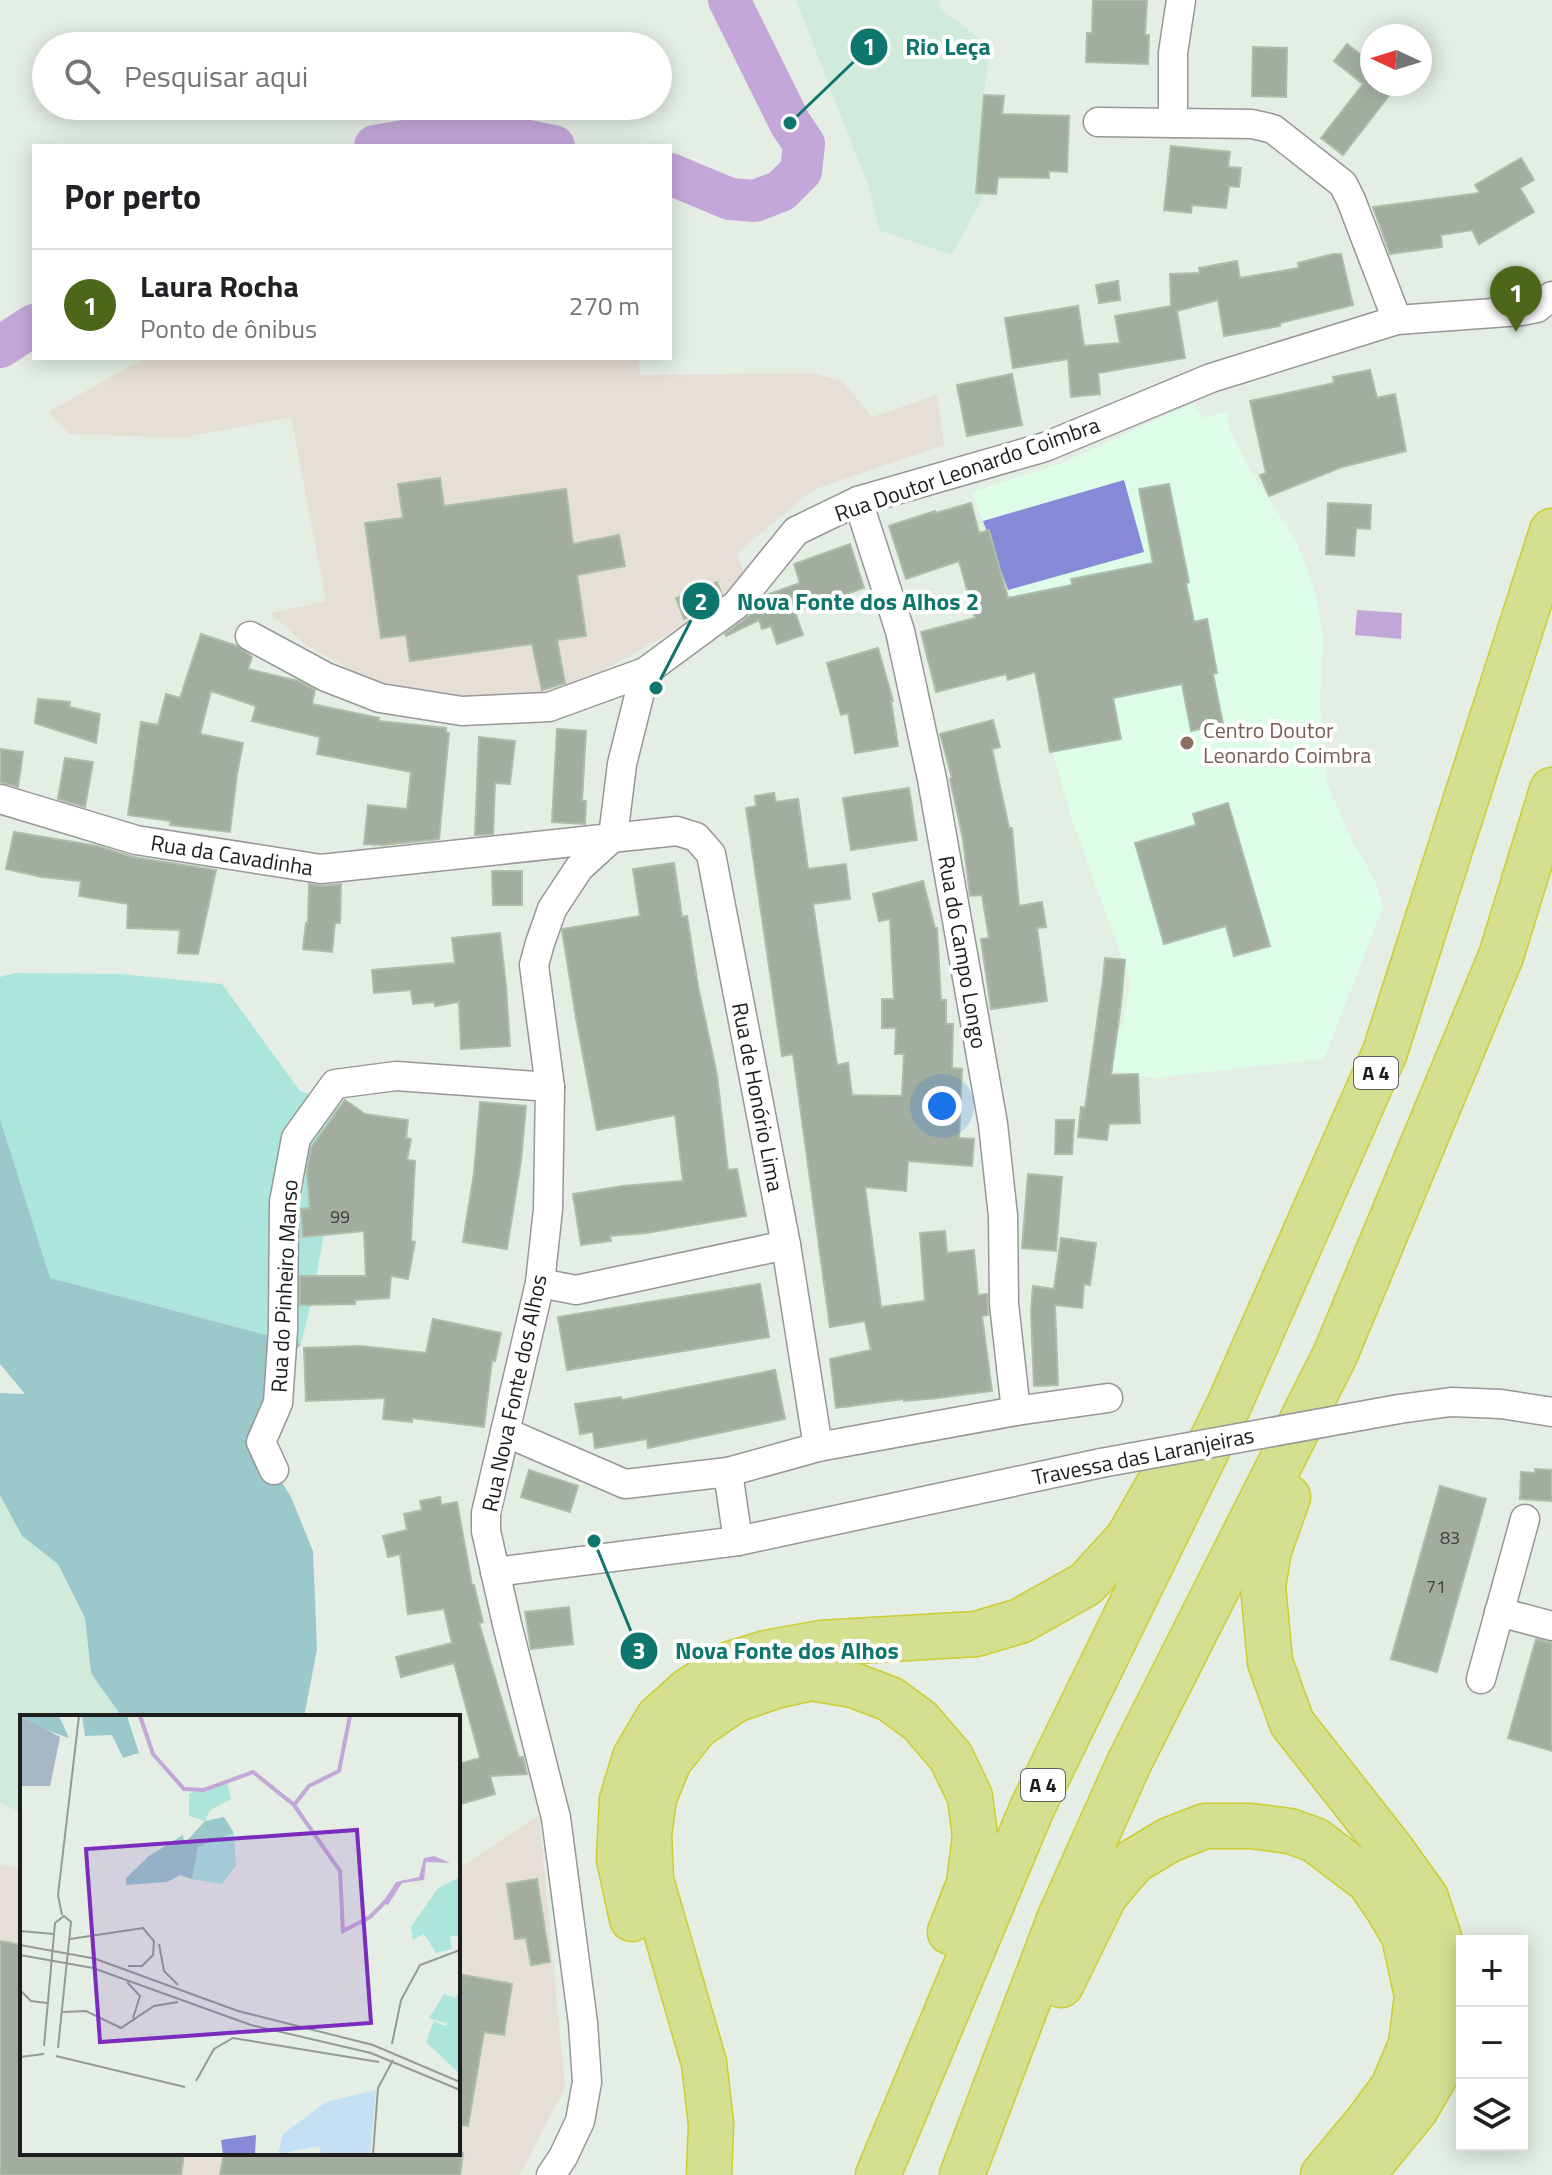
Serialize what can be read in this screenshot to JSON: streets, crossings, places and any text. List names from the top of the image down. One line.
{"streets":{"highway":["A 4"],"street":["Rua Doutor Leonardo Coimbra","Rua da Cavadinha","Rua do Campo Longo","Rua de Honório Lima","Rua do Pinheiro Manso","Rua Nova Fonte dos Alhos","Travessa das Laranjeiras"]},"crossings":[["Rua Doutor Leonardo Coimbra","Rua do Campo Longo"],["Rua da Cavadinha","Rua de Honório Lima"],["Rua da Cavadinha","Rua Nova Fonte dos Alhos"],["Rua de Honório Lima","Rua Nova Fonte dos Alhos"],["Rua do Pinheiro Manso","Rua Nova Fonte dos Alhos"],["Rua Nova Fonte dos Alhos","Travessa das Laranjeiras"]],"places":["Rio Leça","Nova Fonte dos Alhos 2","Centro Doutor Leonardo Coimbra","Nova Fonte dos Alhos"],"house_numbers":["99","83","71"],"north":"left","page":{"search":"Pesquisar aqui","heading":"Por perto","list":[{"mark":"1","name":"Laura Rocha","note":"Ponto de ônibus","value":"270 m"}],"pins":"1","map_buttons":["+","−"]}}
